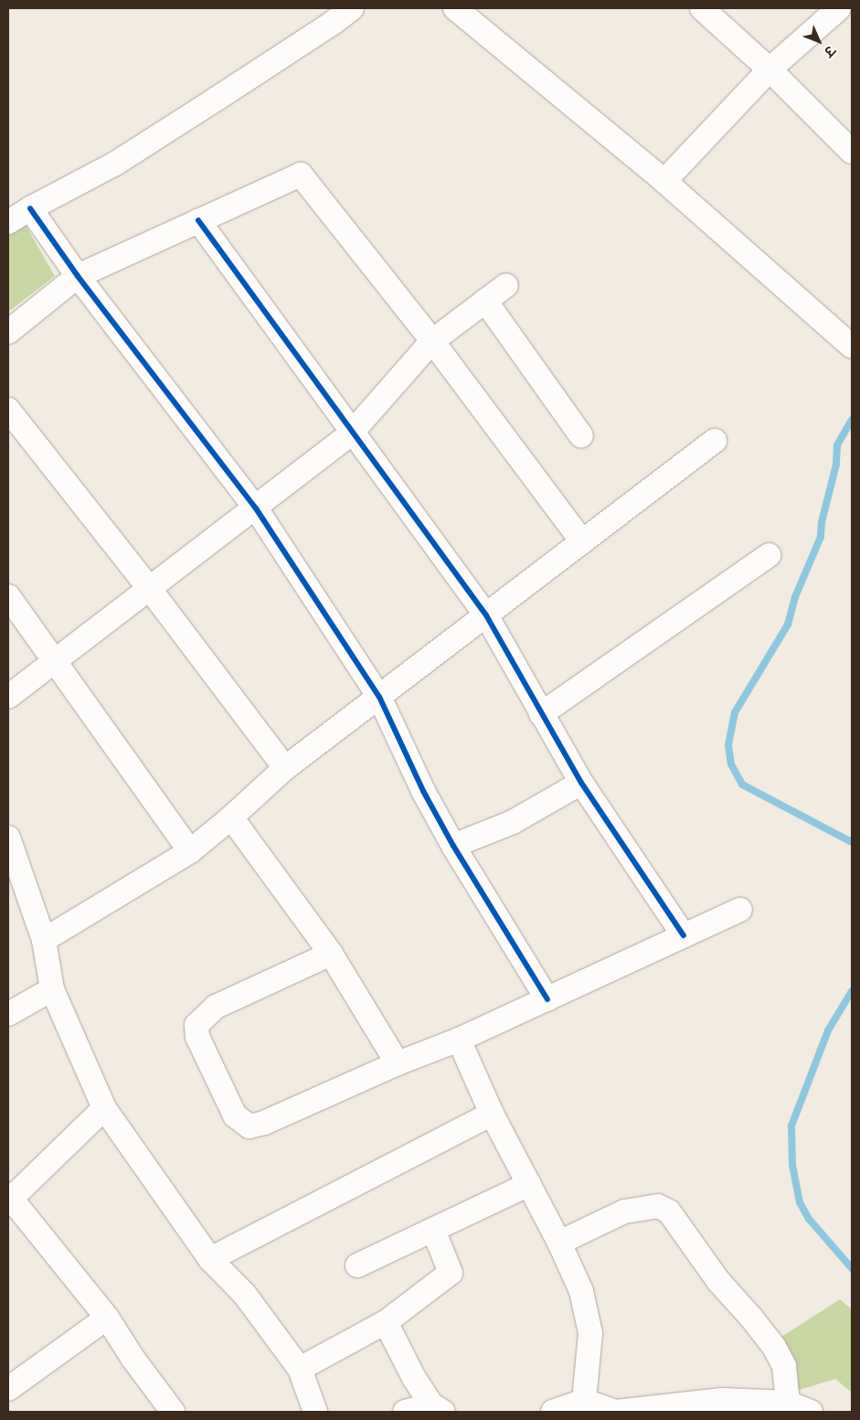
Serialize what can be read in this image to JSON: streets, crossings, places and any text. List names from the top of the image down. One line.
{"north":"bottom right"}
